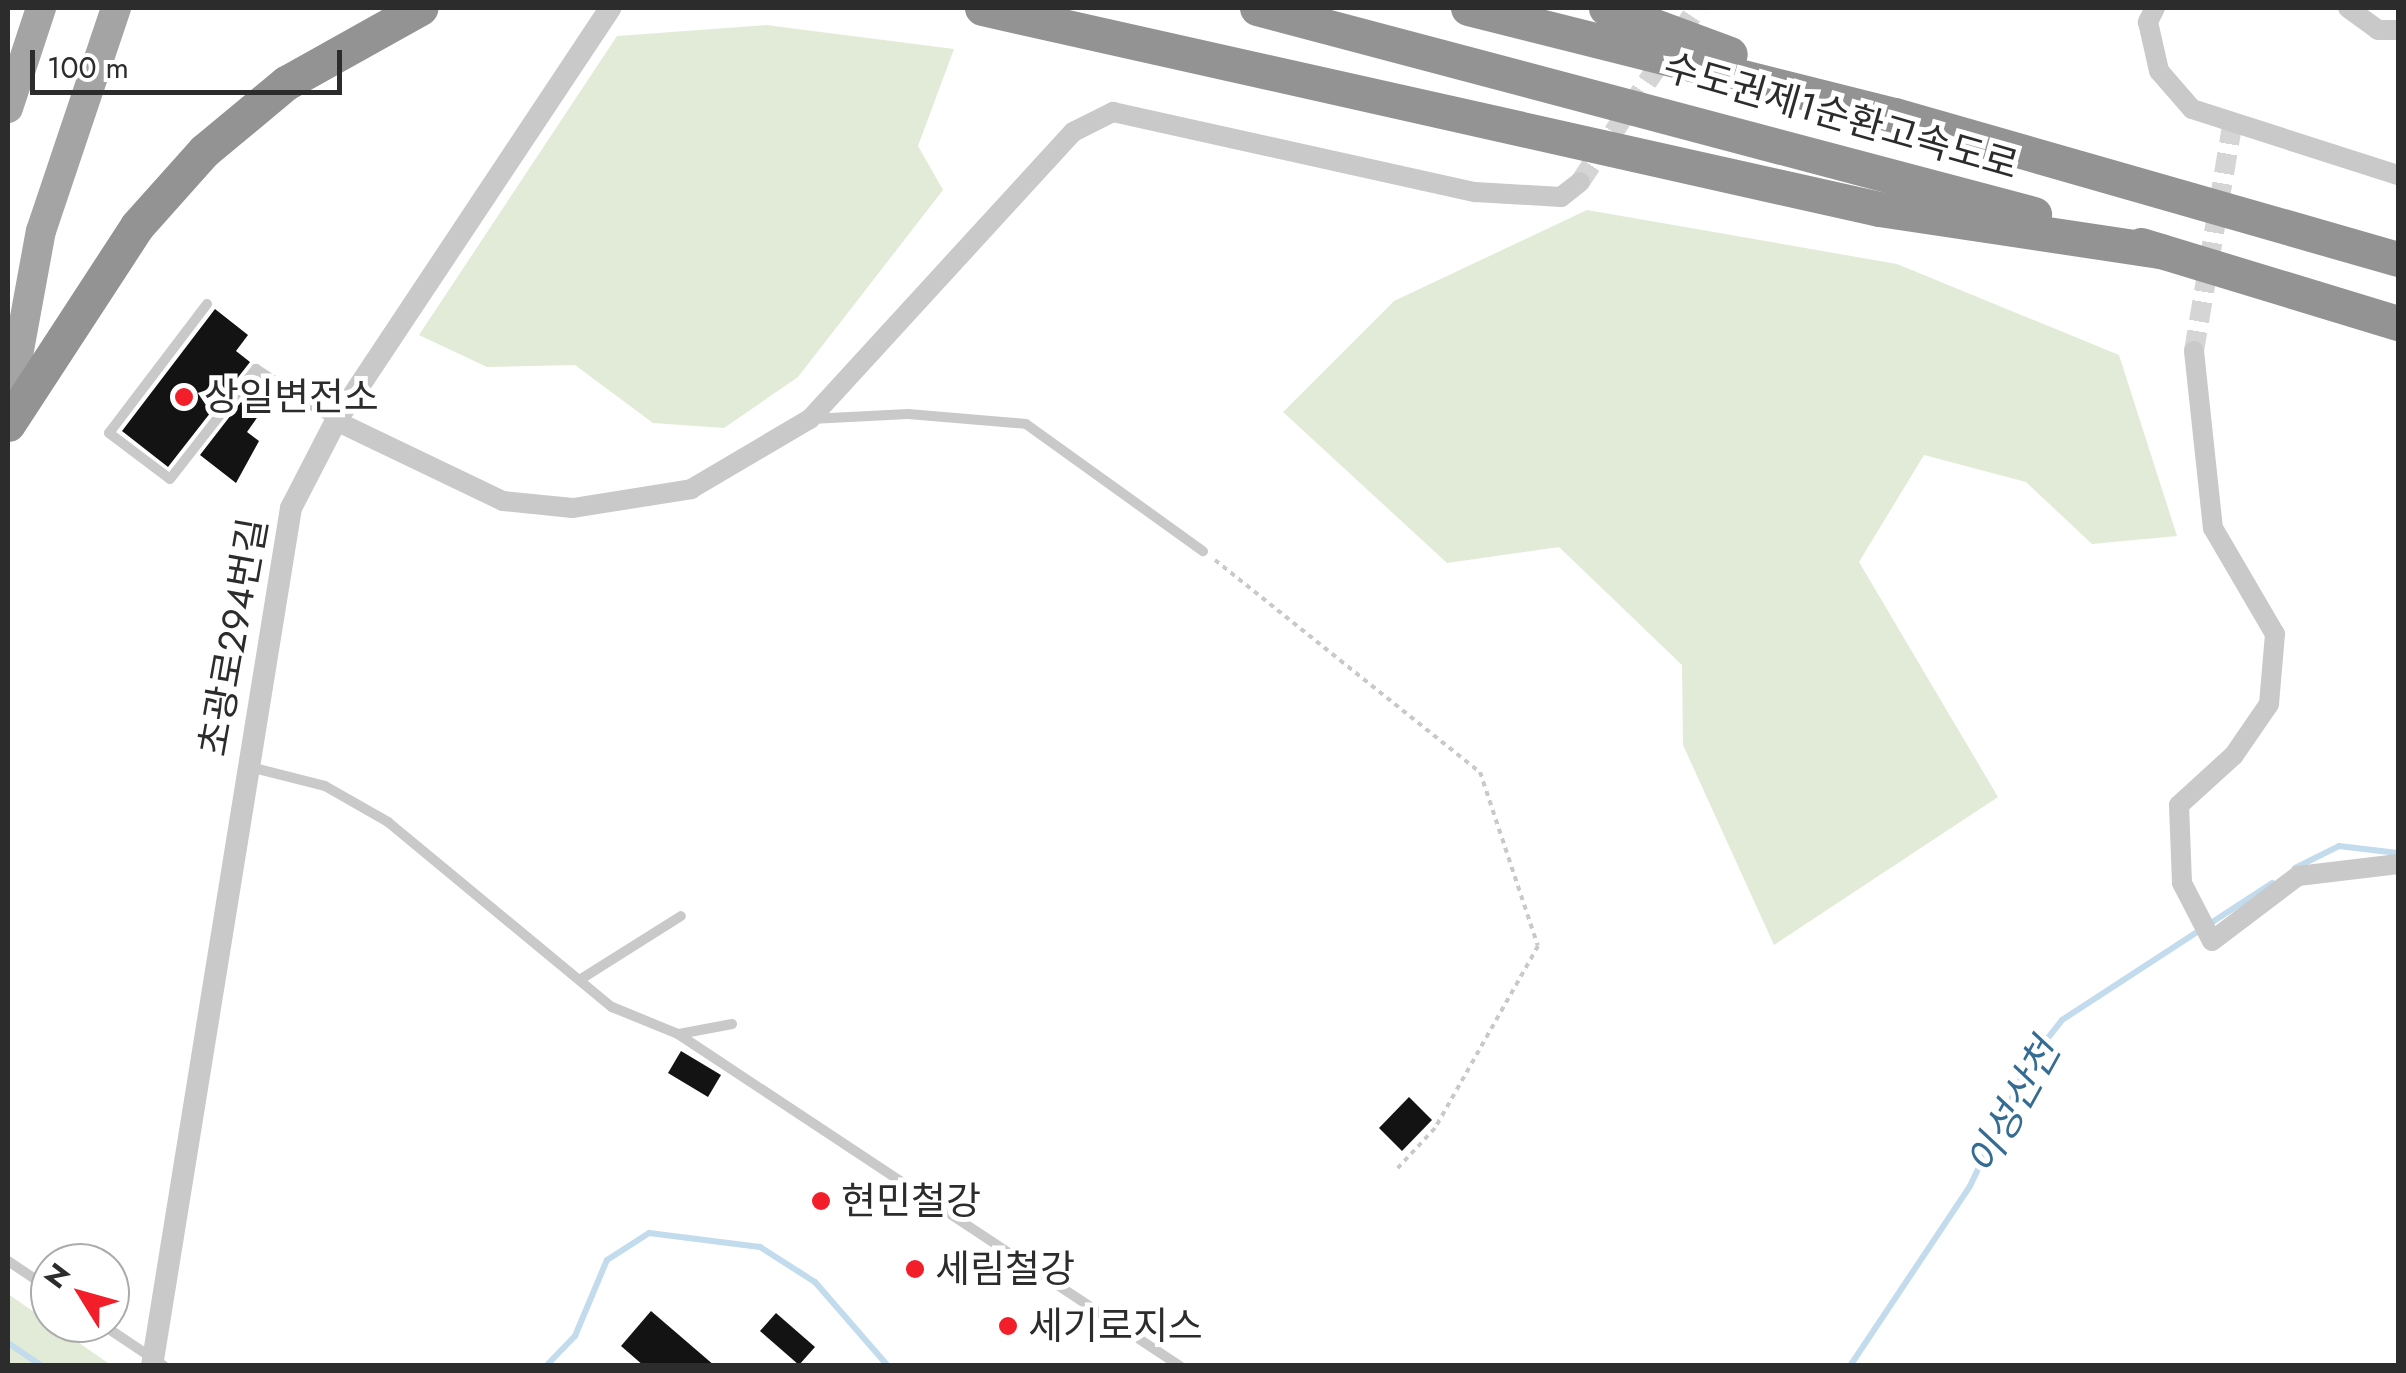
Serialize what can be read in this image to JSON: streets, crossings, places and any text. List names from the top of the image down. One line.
{"streets":{"highway":["수도권제1순환고속도로"],"street":["초광로294번길"]},"water":["이성산천"],"places":["상일변전소","현민철강","세림철강","세기로지스"],"scale_bar":"100 m","north":"top left"}
